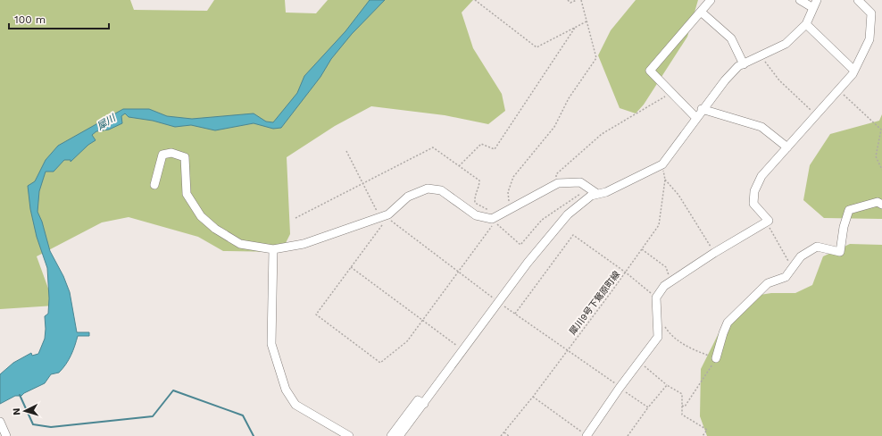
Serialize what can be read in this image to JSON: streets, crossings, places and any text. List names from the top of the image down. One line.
{"streets":{"path":["犀川9号下鴛原町線"]},"water":["犀川"],"scale_bar":"100 m","north":"left"}
